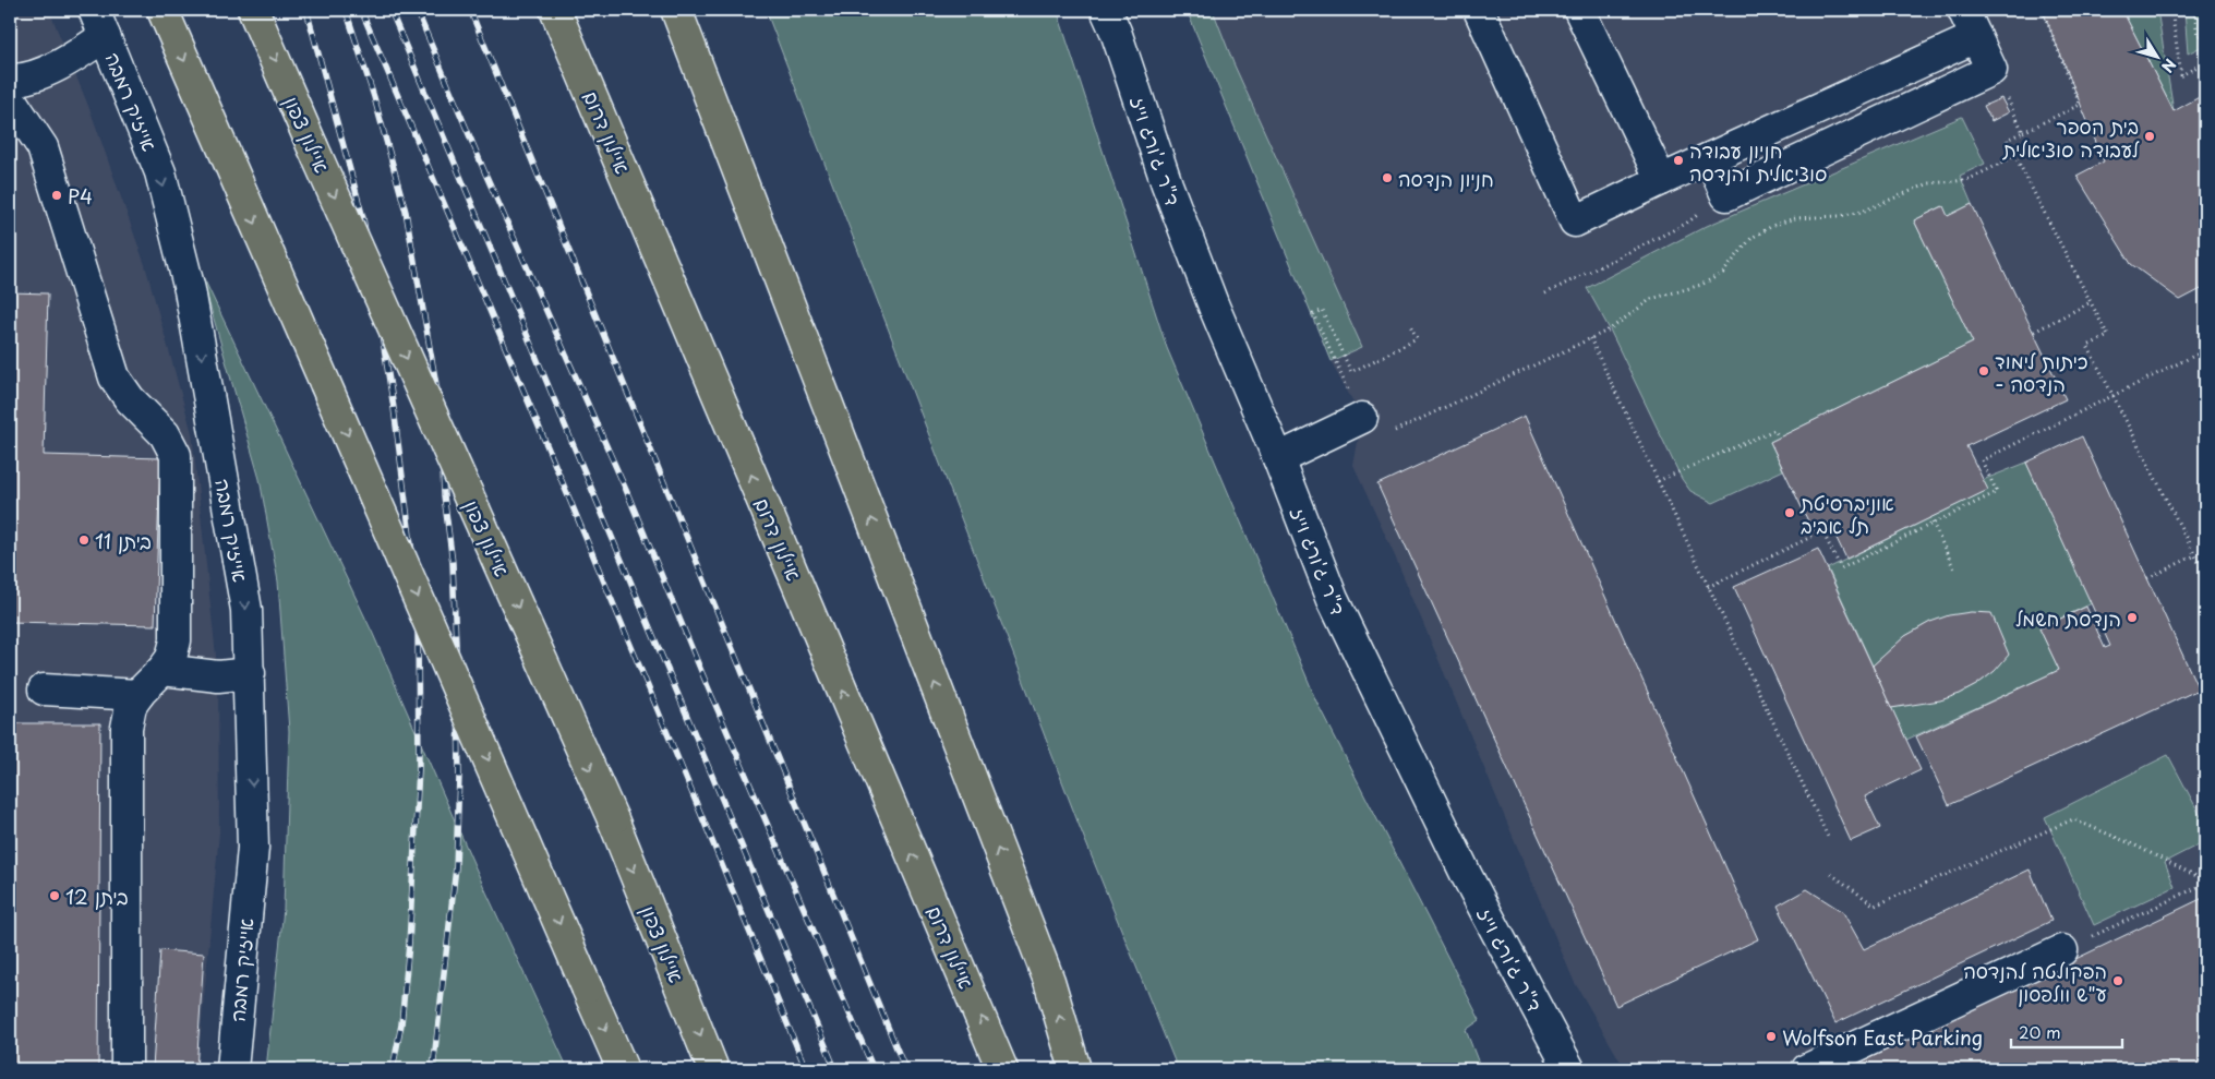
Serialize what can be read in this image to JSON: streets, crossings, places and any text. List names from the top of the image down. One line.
{"streets":{"highway":["איילון דרום","איילון צפון"],"street":["אייזיק רמבה","ד\"ר ג'ורג וייז"]},"places":["בית הספר לעבודה סוציאלית","חניון עבודה סוציאלית והנדסה","חניון הנדסה","P4","כיתות לימוד - הנדסה","אוניברסיטת תל אביב","ביתן 11","הנדסת חשמל","ביתן 12","הפקולטה להנדסה ע\"ש וולפסון","Wolfson East Parking"],"scale_bar":"20 m","north":"bottom right"}
